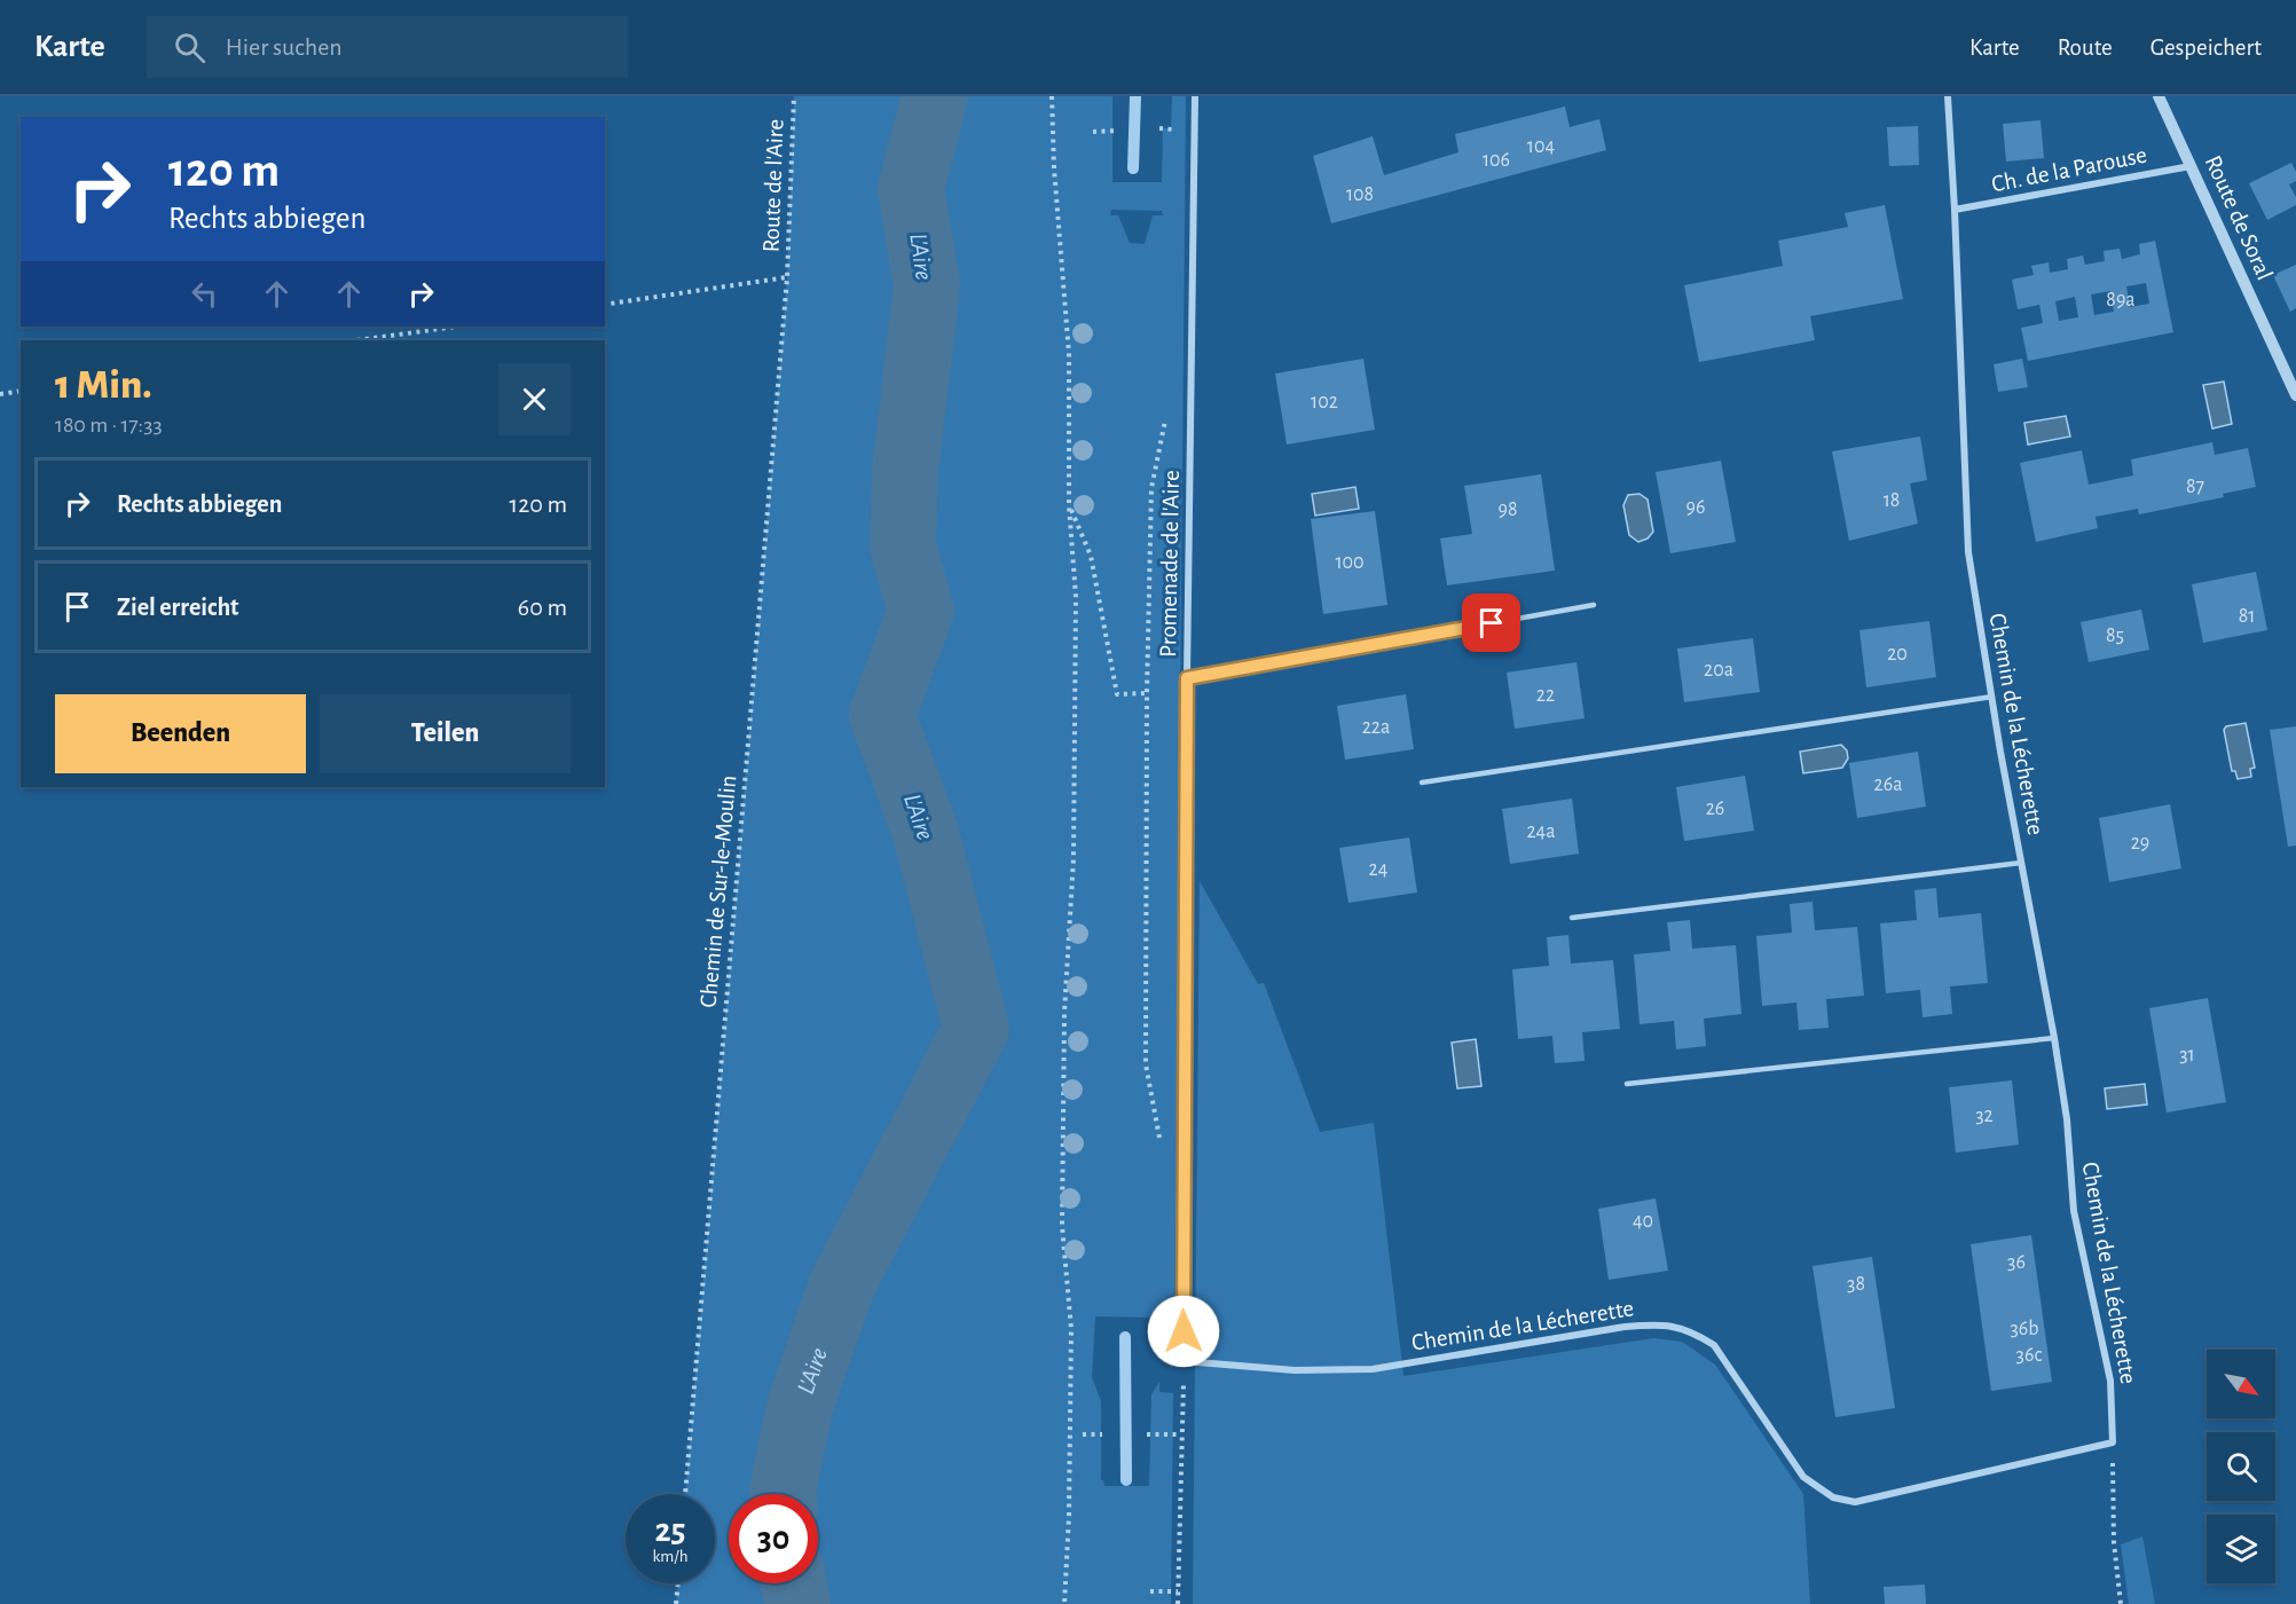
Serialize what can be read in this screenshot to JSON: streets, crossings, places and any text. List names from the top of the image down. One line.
{"streets":{"street":["Ch. de la Parouse","Route de Soral","Promenade de l'Aire","Chemin de la Lécherette"],"path":["Route de l'Aire","Chemin de Sur-le-Moulin"]},"crossings":[["Ch. de la Parouse","Route de Soral"],["Ch. de la Parouse","Chemin de la Lécherette"],["Route de l'Aire","Chemin de Sur-le-Moulin"],["Promenade de l'Aire","Chemin de la Lécherette"]],"water":["L'Aire"],"house_numbers":["104","106","108","89a","102","87","18","96","98","100","81","85","20","20a","22","22a","26a","26","24a","29","24","31","32","40","36","38","36b","36c"],"north":"bottom right","page":{"header":"Karte","search":"Hier suchen","nav":["Karte","Route","Gespeichert"],"turn":["120 m","Rechts abbiegen"],"heading":["1 Min.","180 m · 17:33"],"list":[{"name":"Rechts abbiegen","value":"120 m"},{"name":"Ziel erreicht","value":"60 m"}],"buttons":["Beenden","Teilen"],"speed":"25 km/h","limit":"30"}}
